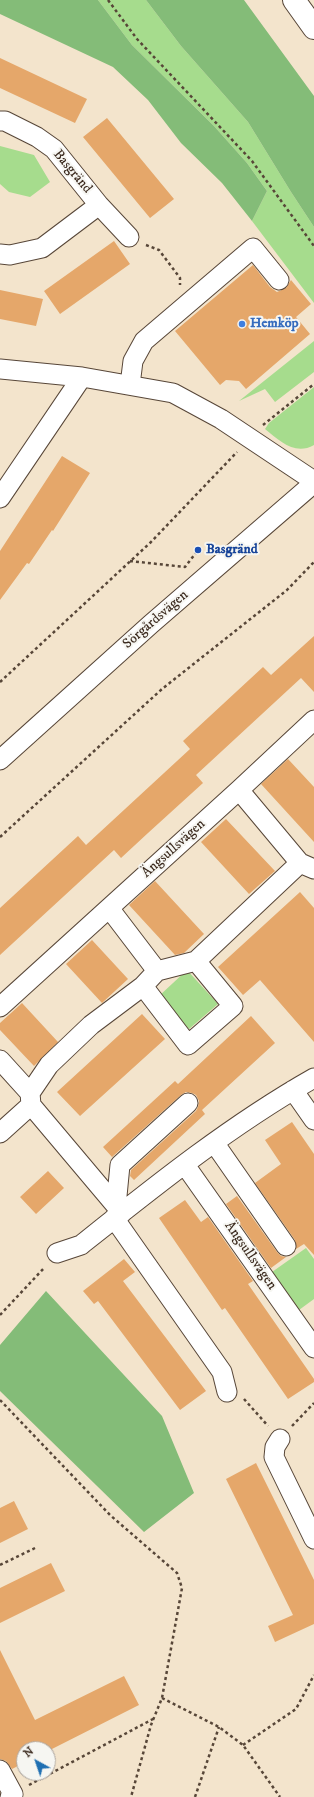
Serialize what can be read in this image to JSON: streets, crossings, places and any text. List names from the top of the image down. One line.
{"streets":{"street":["Basgränd","Sörgårdsvägen","Ängsullsvägen"]},"places":["Hemköp","Basgränd"],"north":"top left"}
